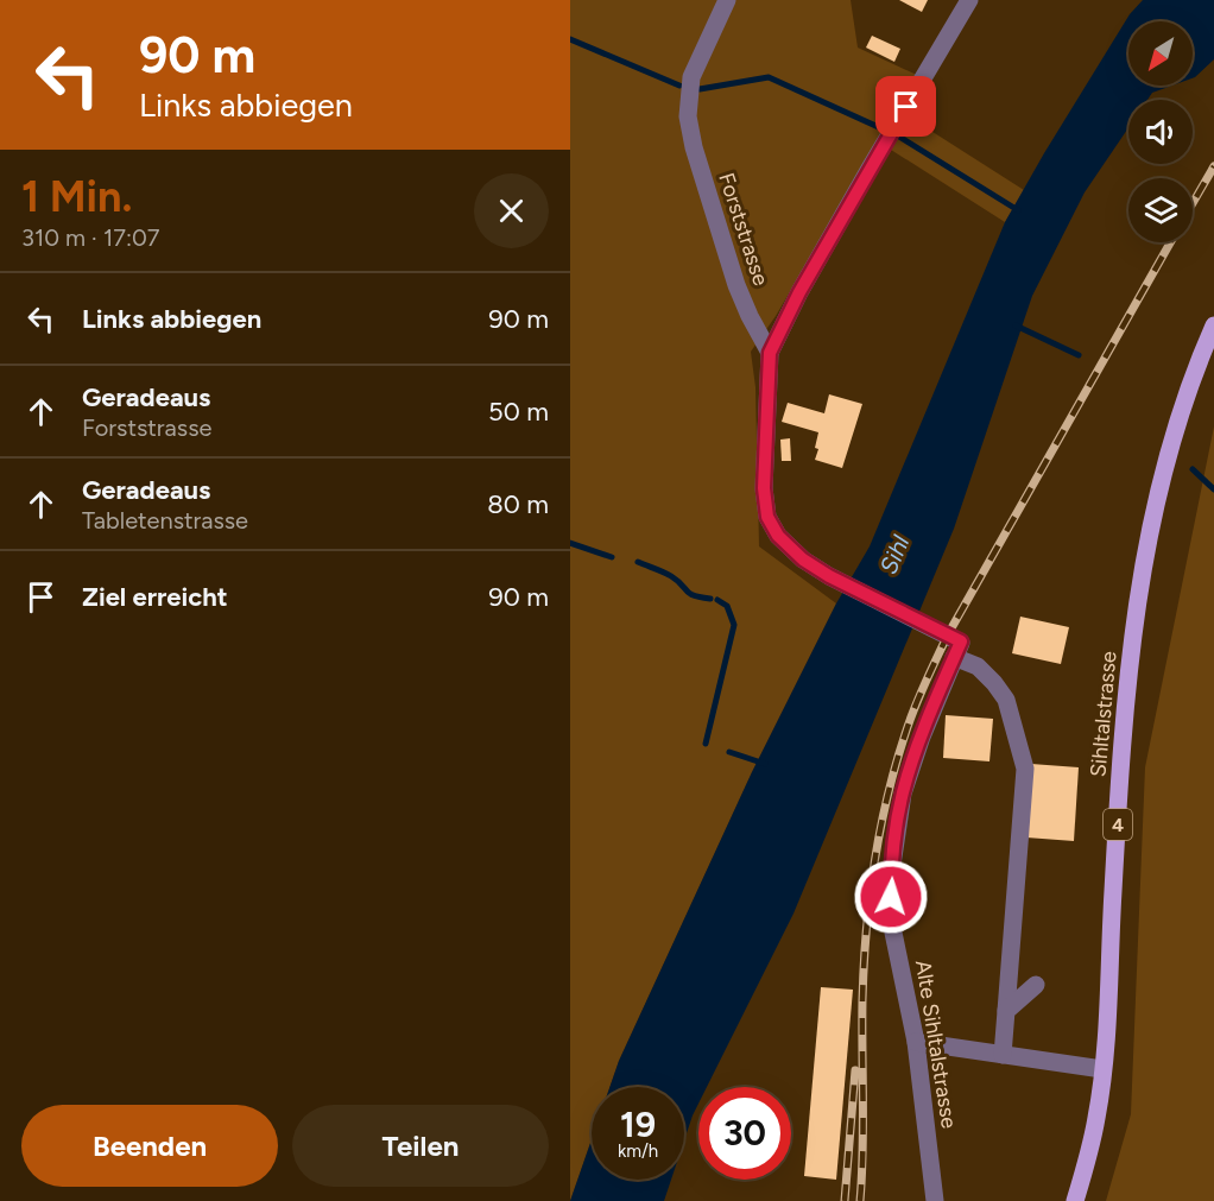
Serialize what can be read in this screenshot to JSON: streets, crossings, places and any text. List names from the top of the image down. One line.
{"streets":{"main road":["Sihltalstrasse","4"],"street":["Forststrasse","Alte Sihltalstrasse"]},"water":["Sihl"],"north":"bottom left","page":{"turn":["90 m","Links abbiegen"],"heading":["1 Min.","310 m · 17:07"],"list":[{"name":"Links abbiegen","value":"90 m"},{"name":"Geradeaus","note":"Forststrasse","value":"50 m"},{"name":"Geradeaus","note":"Tabletenstrasse","value":"80 m"},{"name":"Ziel erreicht","value":"90 m"}],"speed":"19 km/h","limit":"30","buttons":["Beenden","Teilen"]}}
